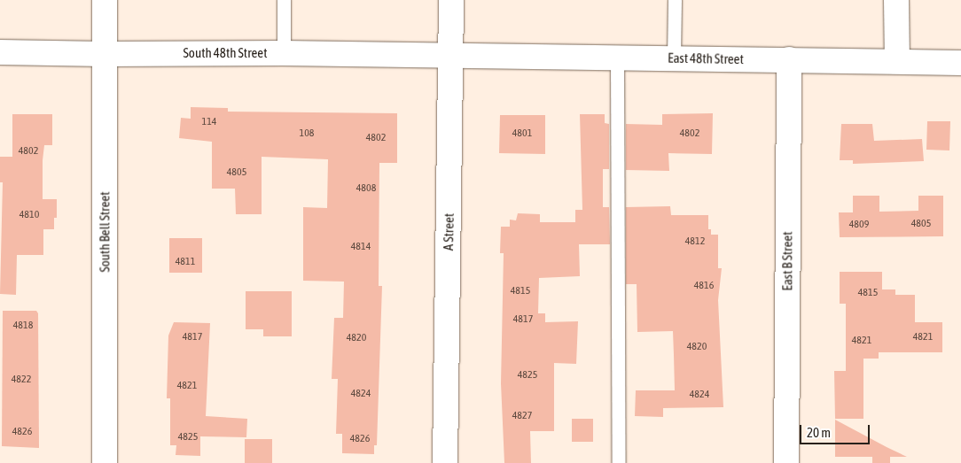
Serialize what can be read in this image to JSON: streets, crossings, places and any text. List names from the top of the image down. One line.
{"streets":{"street":["South 48th Street","East 48th Street","South Bell Street","A Street","East B Street"]},"crossings":[["South 48th Street","East 48th Street"],["South 48th Street","South Bell Street"],["South 48th Street","A Street"],["East 48th Street","A Street"],["East 48th Street","East B Street"]],"house_numbers":["114","108","4801","4802","4802","4802","4805","4808","4810","4805","4809","4812","4814","4811","4816","4815","4815","4817","4818","4817","4821","4820","4821","4820","4825","4822","4821","4824","4824","4827","4826","4825","4826"],"scale_bar":"20 m"}
